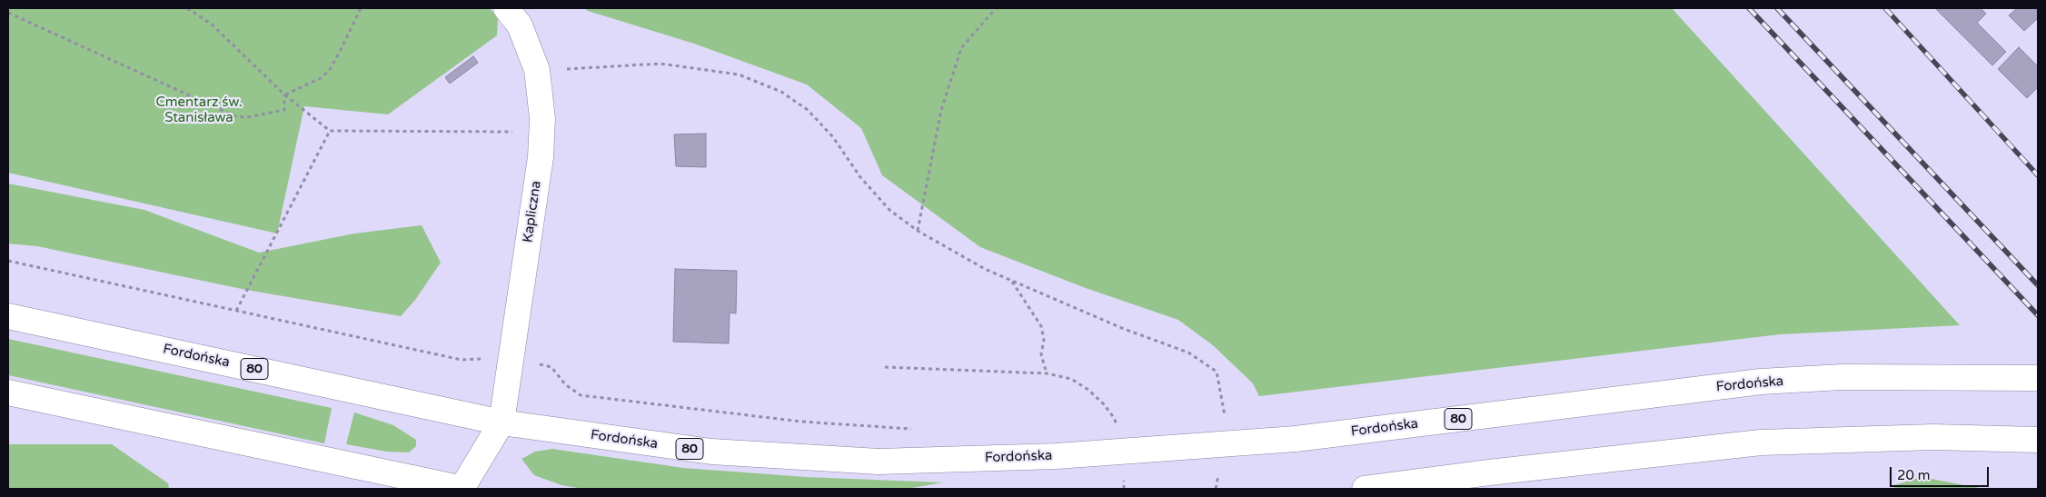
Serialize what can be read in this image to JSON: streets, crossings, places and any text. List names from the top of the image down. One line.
{"streets":{"main road":["Kapliczna","Fordońska","80"]},"crossings":[["Kapliczna","Fordońska"]],"parks":["Cmentarz św. Stanisława"],"scale_bar":"20 m"}
